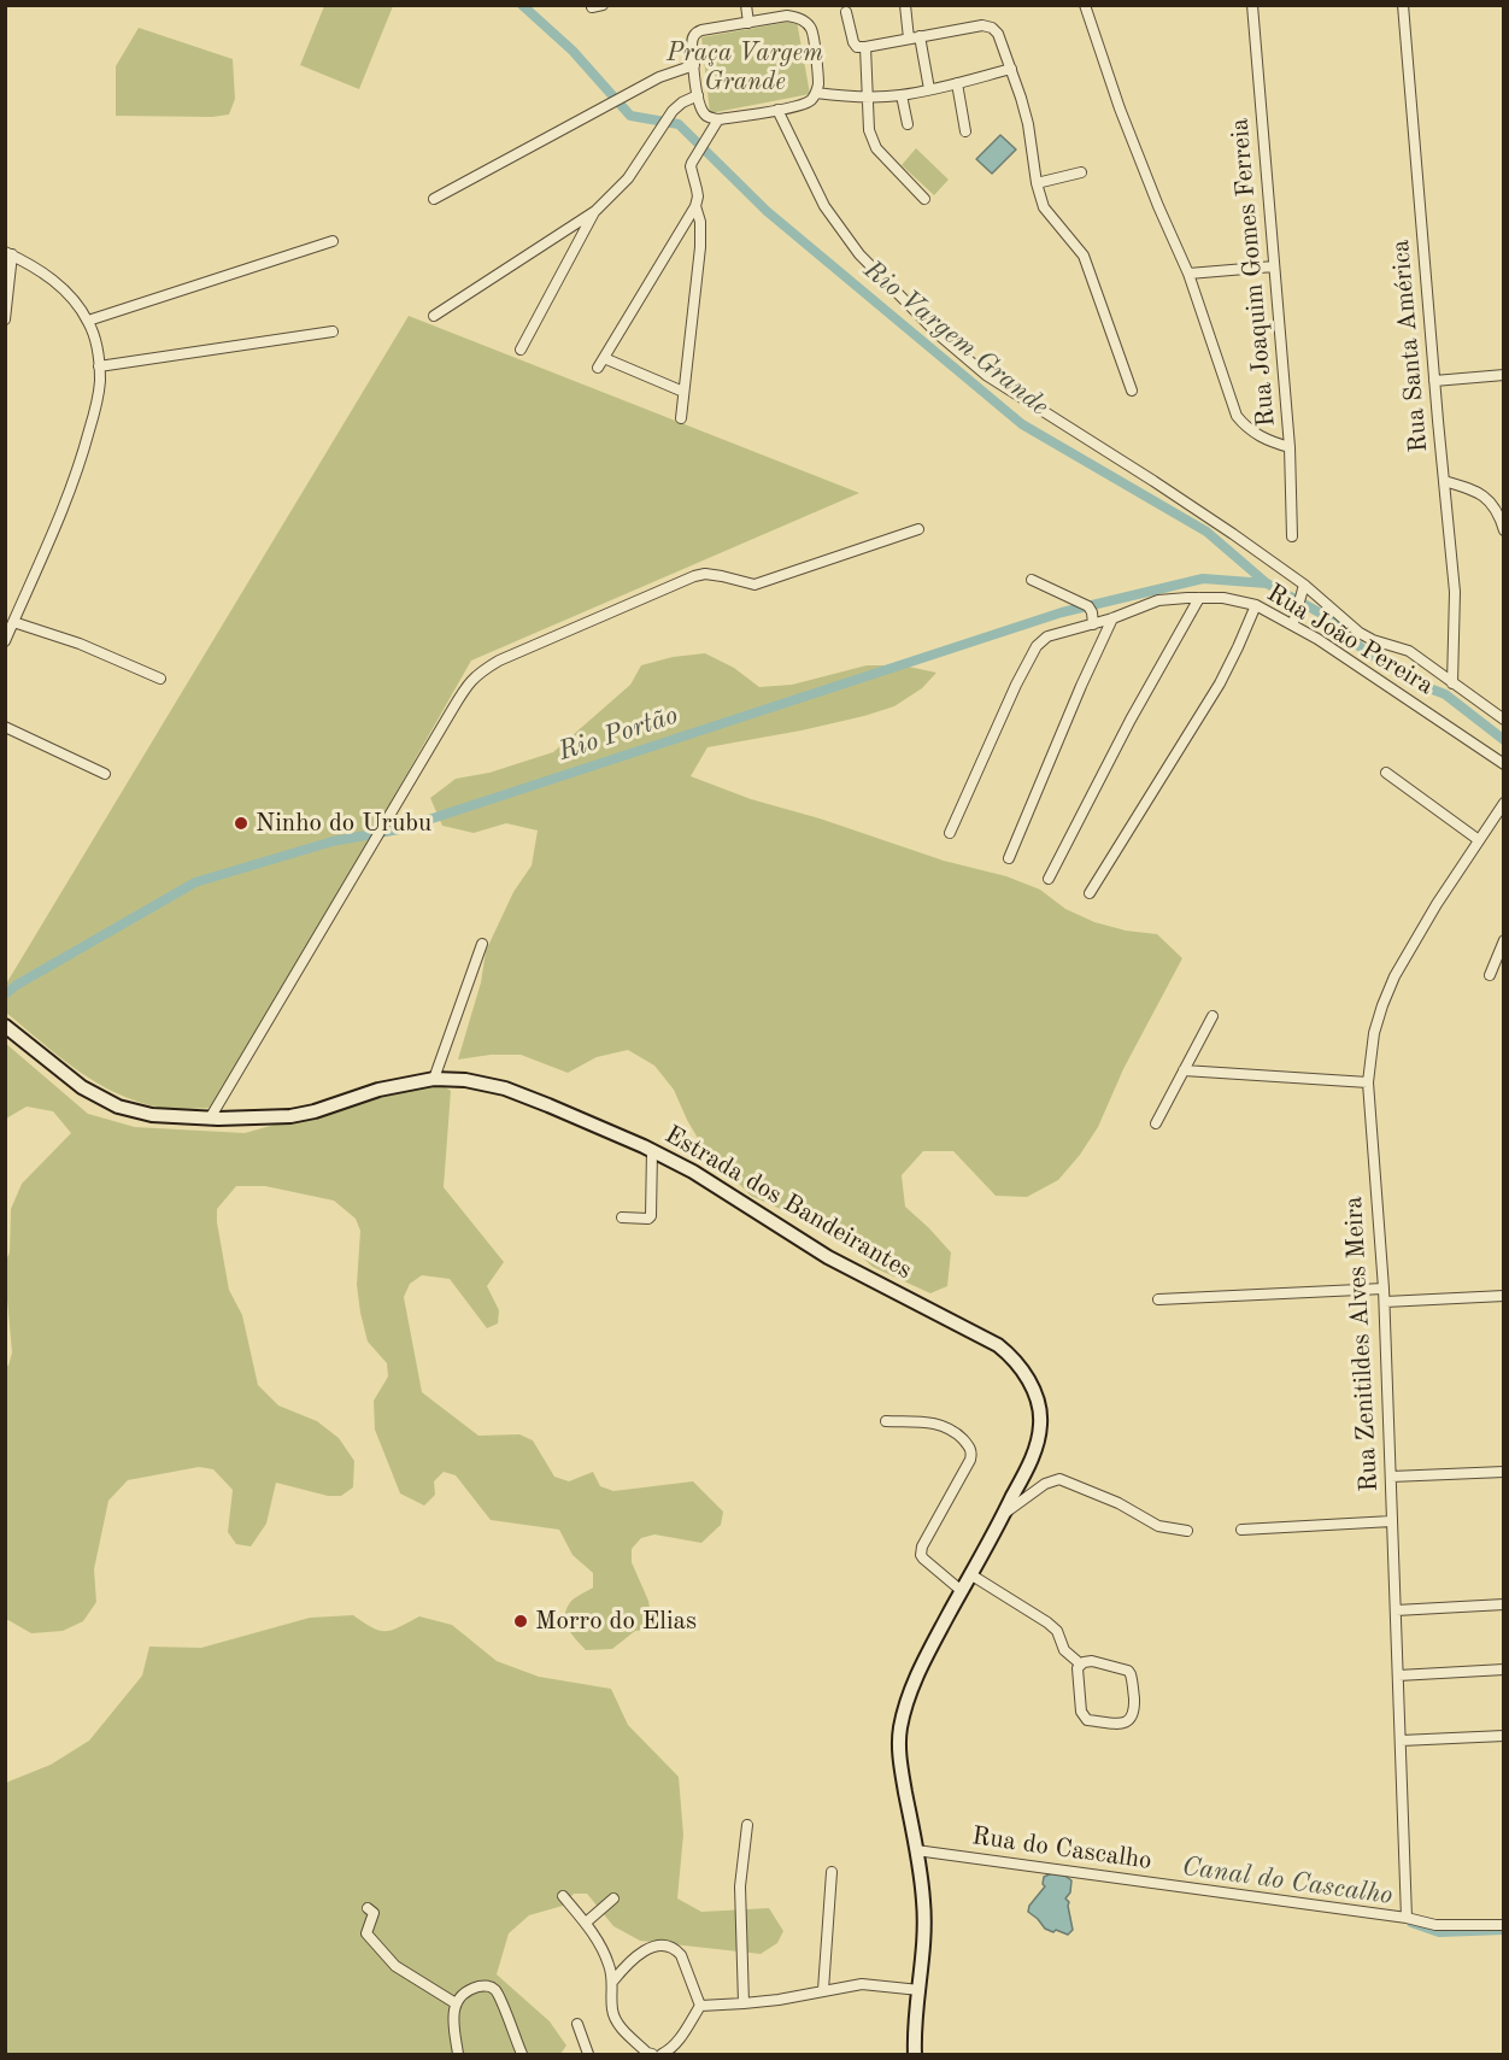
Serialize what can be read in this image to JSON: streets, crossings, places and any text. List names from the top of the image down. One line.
{"streets":{"main road":["Estrada dos Bandeirantes"],"street":["Rua Joaquim Gomes Ferreia","Rua Santa América","Rua João Pereira","Rua Zenitildes Alves Meira","Rua do Cascalho"]},"crossings":[["Estrada dos Bandeirantes","Rua do Cascalho"],["Rua Zenitildes Alves Meira","Rua do Cascalho"]],"water":["Rio Vargem Grande","Rio Portão","Canal do Cascalho"],"parks":["Praça Vargem Grande"],"places":["Ninho do Urubu","Morro do Elias"]}
